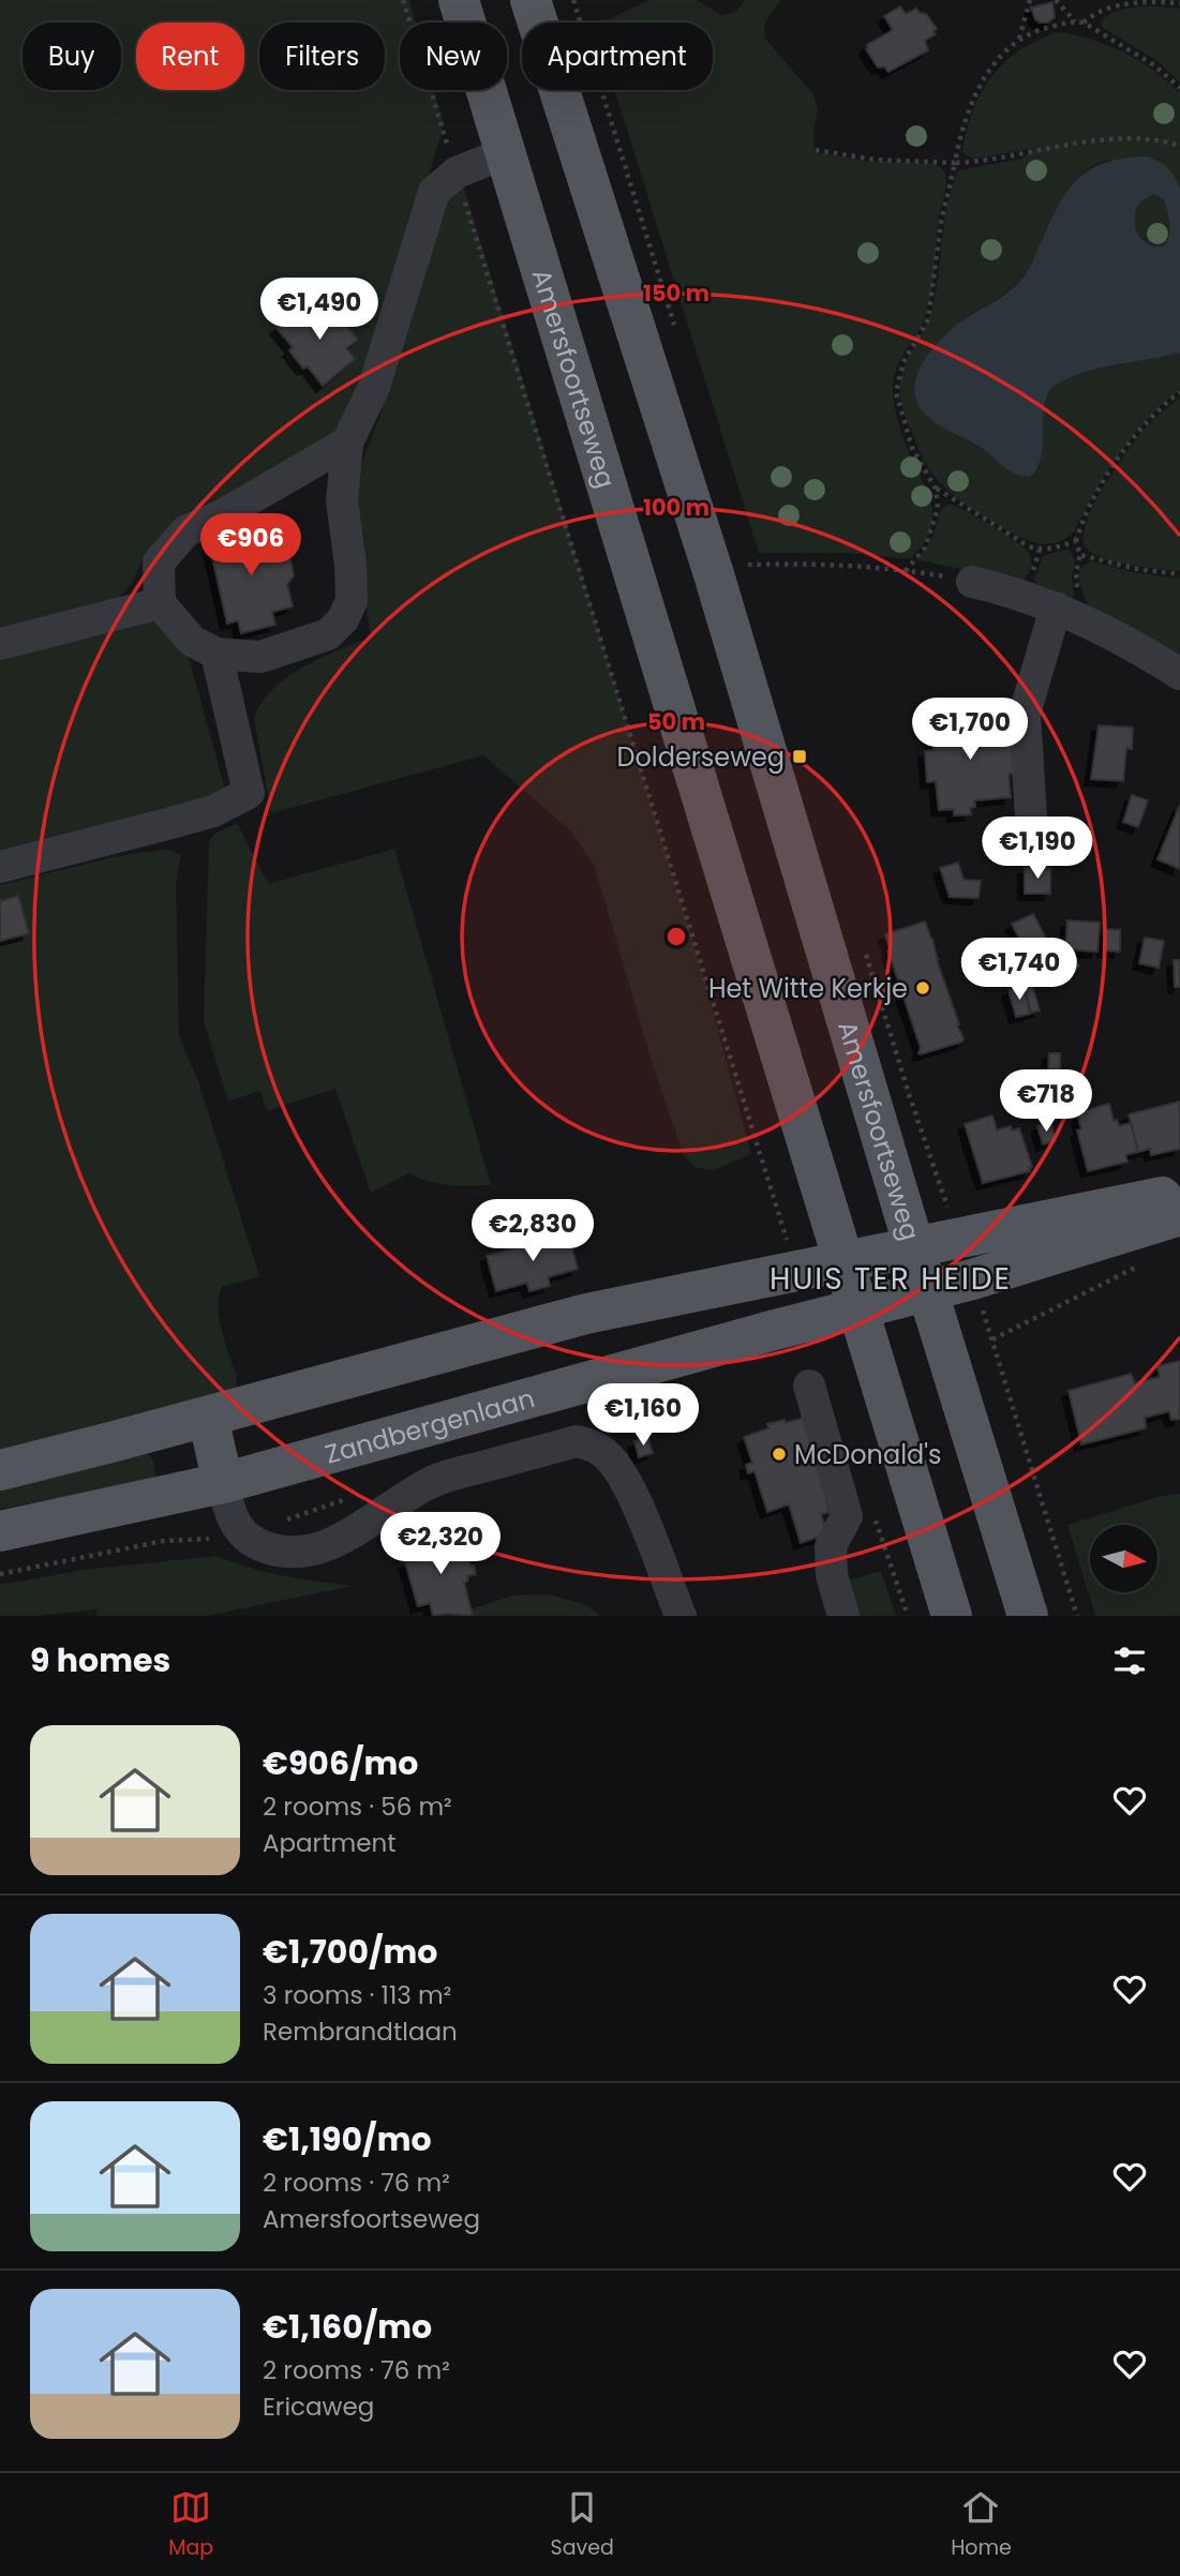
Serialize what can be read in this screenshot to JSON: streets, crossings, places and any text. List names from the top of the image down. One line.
{"streets":{"main road":["Amersfoortseweg","Zandbergenlaan"]},"crossings":[["Amersfoortseweg","Zandbergenlaan"]],"districts":["HUIS TER HEIDE"],"places":{"transit":["Dolderseweg"],"other":["Het Witte Kerkje","McDonald's"]},"north":"right","page":{"chip":["Buy","Rent","Filters","New","Apartment"],"price":["€1,490","€906","€1,700","€1,190","€1,740","€718","€2,830","€1,160","€2,320"],"heading":"9 homes","list":[{"name":"€906/mo","note":"2 rooms · 56 m² · Apartment"},{"name":"€1,700/mo","note":"3 rooms · 113 m² · Rembrandtlaan"},{"name":"€1,190/mo","note":"2 rooms · 76 m² · Amersfoortseweg"},{"name":"€1,160/mo","note":"2 rooms · 76 m² · Ericaweg"}],"tabs":["Map","Saved","Home"]},"rings":["150 m","100 m","50 m"]}
